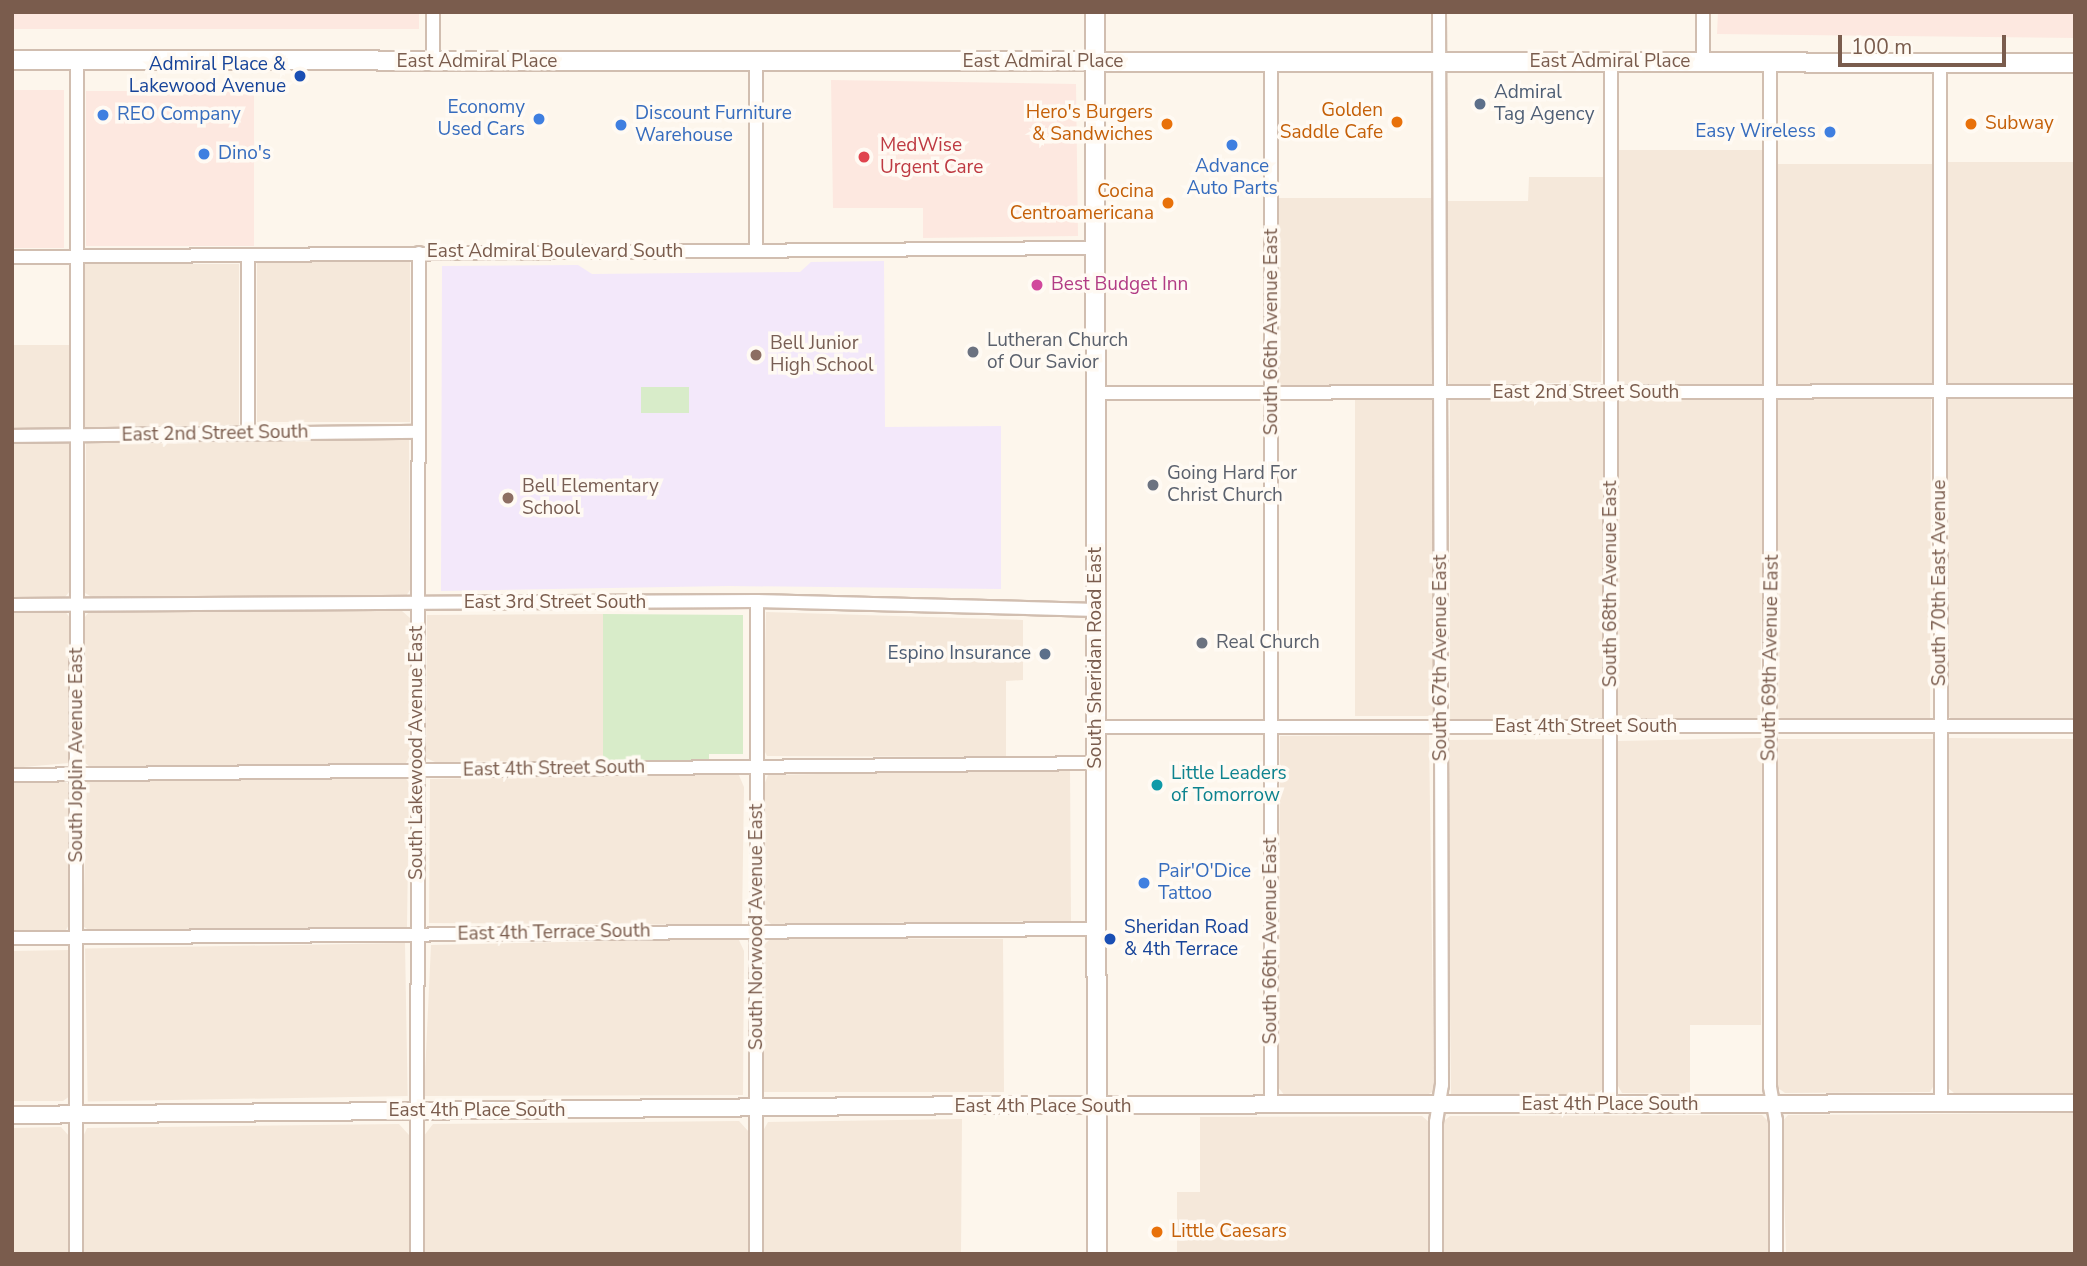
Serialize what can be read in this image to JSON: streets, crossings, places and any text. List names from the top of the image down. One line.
{"streets":{"main road":["East Admiral Place","South Sheridan Road East"],"street":["East Admiral Boulevard South","South 66th Avenue East","East 2nd Street South","South 70th East Avenue","South 68th Avenue East","East 3rd Street South","South 67th Avenue East","South 69th Avenue East","East 4th Street South","South Lakewood Avenue East","South Joplin Avenue East","South Norwood Avenue East","East 4th Terrace South","East 4th Place South"]},"crossings":[["East Admiral Place","South 66th Avenue East"],["East Admiral Place","South 70th East Avenue"],["East Admiral Place","South 68th Avenue East"],["East Admiral Place","South Sheridan Road East"],["East Admiral Place","South 67th Avenue East"],["East Admiral Place","South 69th Avenue East"],["East Admiral Place","South Joplin Avenue East"],["East Admiral Boulevard South","South Sheridan Road East"],["East Admiral Boulevard South","South Lakewood Avenue East"],["East Admiral Boulevard South","South Joplin Avenue East"],["South 66th Avenue East","East 2nd Street South"],["South 66th Avenue East","East 4th Street South"],["South 66th Avenue East","East 4th Place South"],["East 2nd Street South","South 70th East Avenue"],["East 2nd Street South","South 68th Avenue East"],["East 2nd Street South","South Sheridan Road East"],["East 2nd Street South","South 67th Avenue East"],["East 2nd Street South","South 69th Avenue East"],["East 2nd Street South","South Lakewood Avenue East"],["East 2nd Street South","South Joplin Avenue East"],["South 70th East Avenue","East 4th Street South"],["South 70th East Avenue","East 4th Place South"],["South 68th Avenue East","East 4th Street South"],["South 68th Avenue East","East 4th Place South"],["East 3rd Street South","South Sheridan Road East"],["East 3rd Street South","South Lakewood Avenue East"],["East 3rd Street South","South Joplin Avenue East"],["East 3rd Street South","South Norwood Avenue East"],["South Sheridan Road East","East 4th Street South"],["South Sheridan Road East","East 4th Terrace South"],["South Sheridan Road East","East 4th Place South"],["South 67th Avenue East","East 4th Street South"],["South 67th Avenue East","East 4th Place South"],["South 69th Avenue East","East 4th Street South"],["South 69th Avenue East","East 4th Place South"],["East 4th Street South","South Lakewood Avenue East"],["East 4th Street South","South Joplin Avenue East"],["East 4th Street South","South Norwood Avenue East"],["South Lakewood Avenue East","East 4th Terrace South"],["South Lakewood Avenue East","East 4th Place South"],["South Joplin Avenue East","East 4th Terrace South"],["South Joplin Avenue East","East 4th Place South"],["South Norwood Avenue East","East 4th Terrace South"],["South Norwood Avenue East","East 4th Place South"]],"places":["Admiral Place & Lakewood Avenue","Admiral Tag Agency","REO Company","Economy Used Cars","Golden Saddle Cafe","Hero's Burgers & Sandwiches","Subway","Discount Furniture Warehouse","Easy Wireless","Advance Auto Parts","Dino's","MedWise Urgent Care","Cocina Centroamericana","Best Budget Inn","Lutheran Church of Our Savior","Bell Junior High School","Going Hard For Christ Church","Bell Elementary School","Real Church","Espino Insurance","Little Leaders of Tomorrow","Pair'O'Dice Tattoo","Sheridan Road & 4th Terrace","Little Caesars"],"scale_bar":"100 m"}
